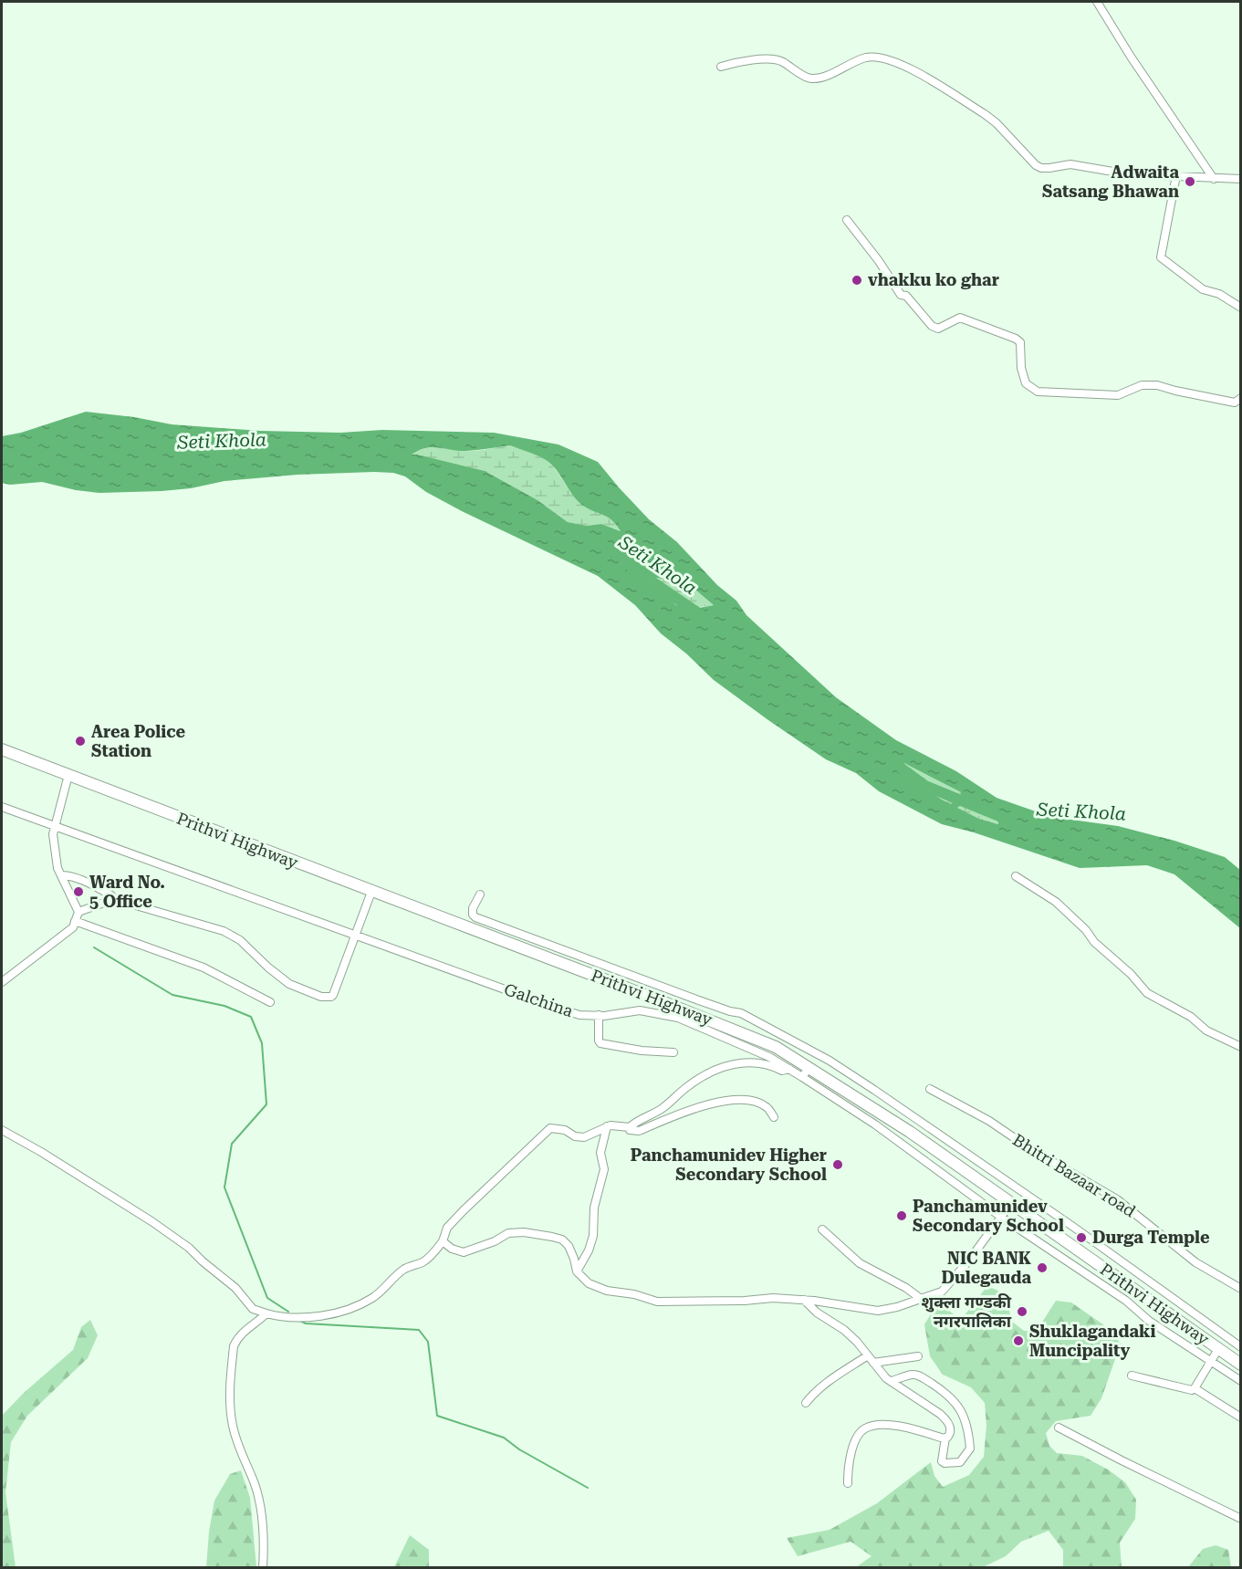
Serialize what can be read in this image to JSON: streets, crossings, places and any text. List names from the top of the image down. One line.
{"streets":{"highway":["Prithvi Highway"],"street":["Galchina","Bhitri Bazaar road"]},"water":["Seti Khola"],"places":["Adwaita Satsang Bhawan","vhakku ko ghar","Area Police Station","Ward No. 5 Office","Panchamunidev Higher Secondary School","Panchamunidev Secondary School","Durga Temple","NIC BANK Dulegauda","शुक्ला गण्डकी नगरपालिका","Shuklagandaki Muncipality"]}
